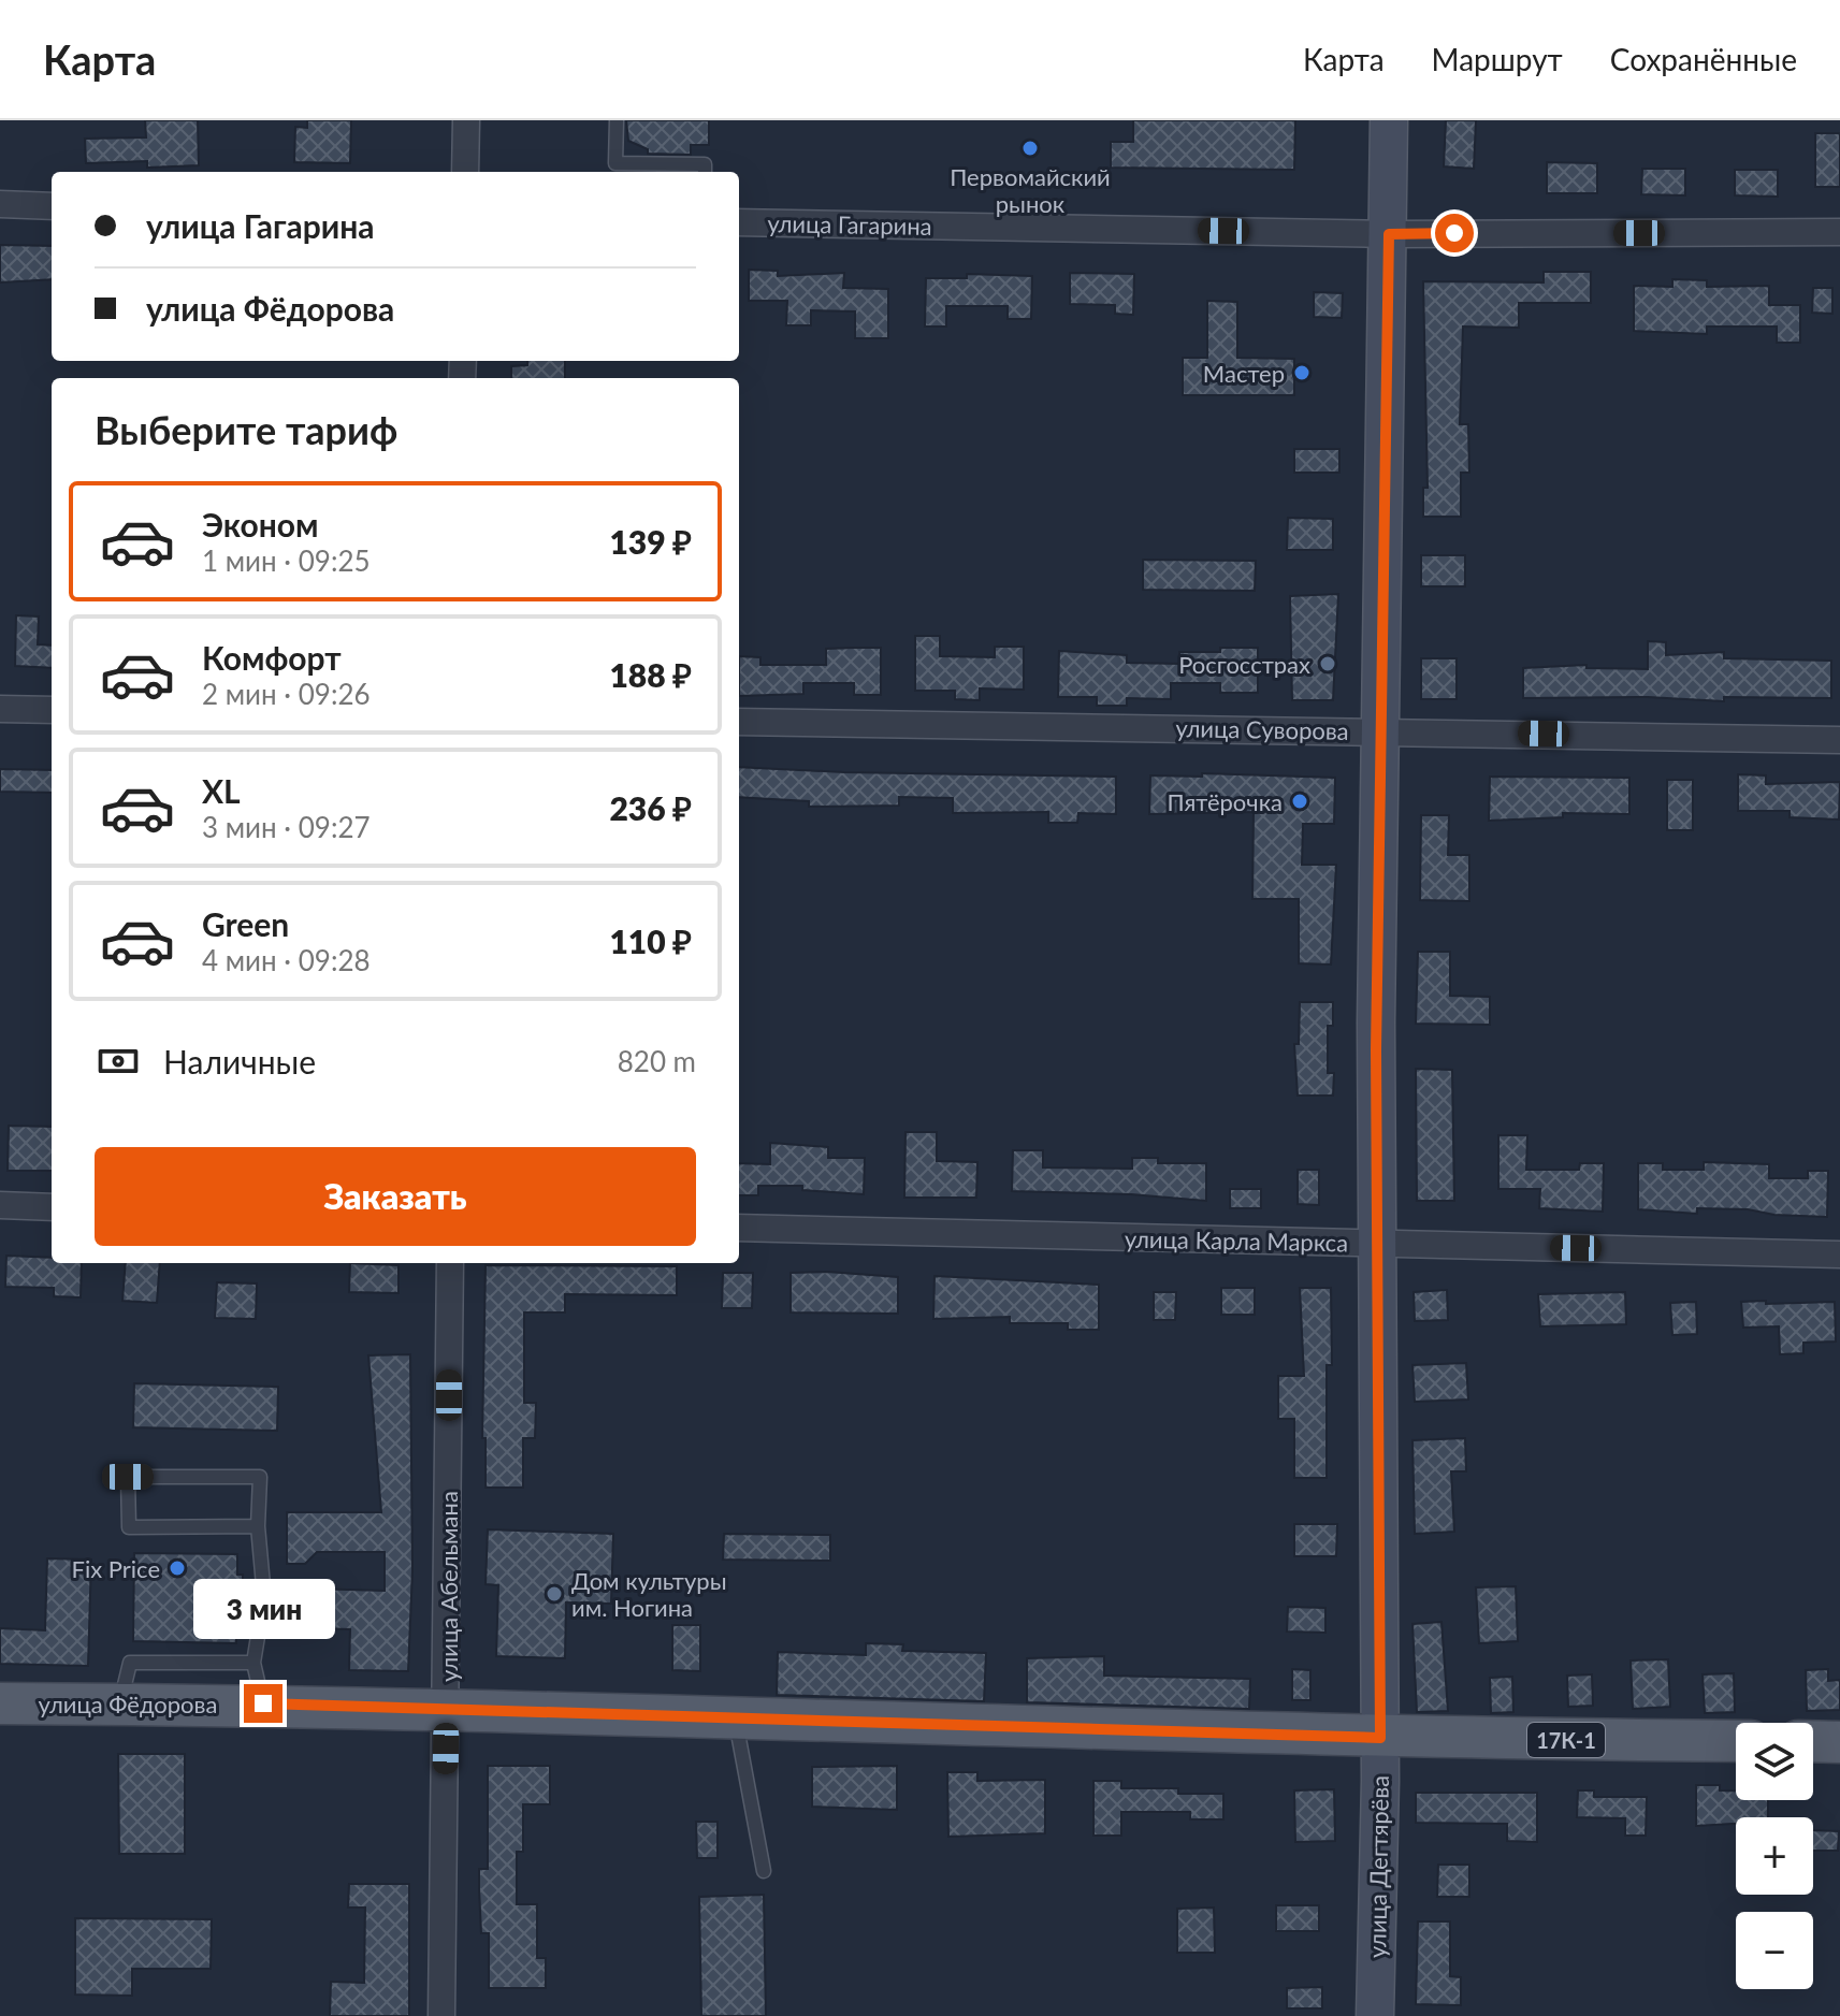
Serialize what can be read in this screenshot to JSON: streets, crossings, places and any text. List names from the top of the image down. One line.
{"streets":{"main road":["улица Фёдорова","17К-1","улица Дегтярёва"],"street":["улица Гагарина","улица Суворова","улица Карла Маркса","улица Абельмана"]},"crossings":[["улица Гагарина","улица Дегтярёва"],["улица Суворова","улица Дегтярёва"],["улица Карла Маркса","улица Дегтярёва"],["улица Абельмана","улица Фёдорова"],["улица Фёдорова","улица Дегтярёва"]],"places":["Первомайский рынок","Мастер","Росгосстрах","Пятёрочка","Fix Price","Дом культуры им. Ногина"],"page":{"header":"Карта","nav":["Карта","Маршрут","Сохранённые"],"banner":["улица Гагарина","улица Фёдорова"],"heading":"Выберите тариф","list":[{"name":"Эконом","note":"1 мин · 09:25","value":"139 ₽"},{"name":"Комфорт","note":"2 мин · 09:26","value":"188 ₽"},{"name":"XL","note":"3 мин · 09:27","value":"236 ₽"},{"name":"Green","note":"4 мин · 09:28","value":"110 ₽"}],"pay":["Наличные","820 m"],"buttons":"Заказать","bubble":"3 мин","map_buttons":["+","−"]}}
